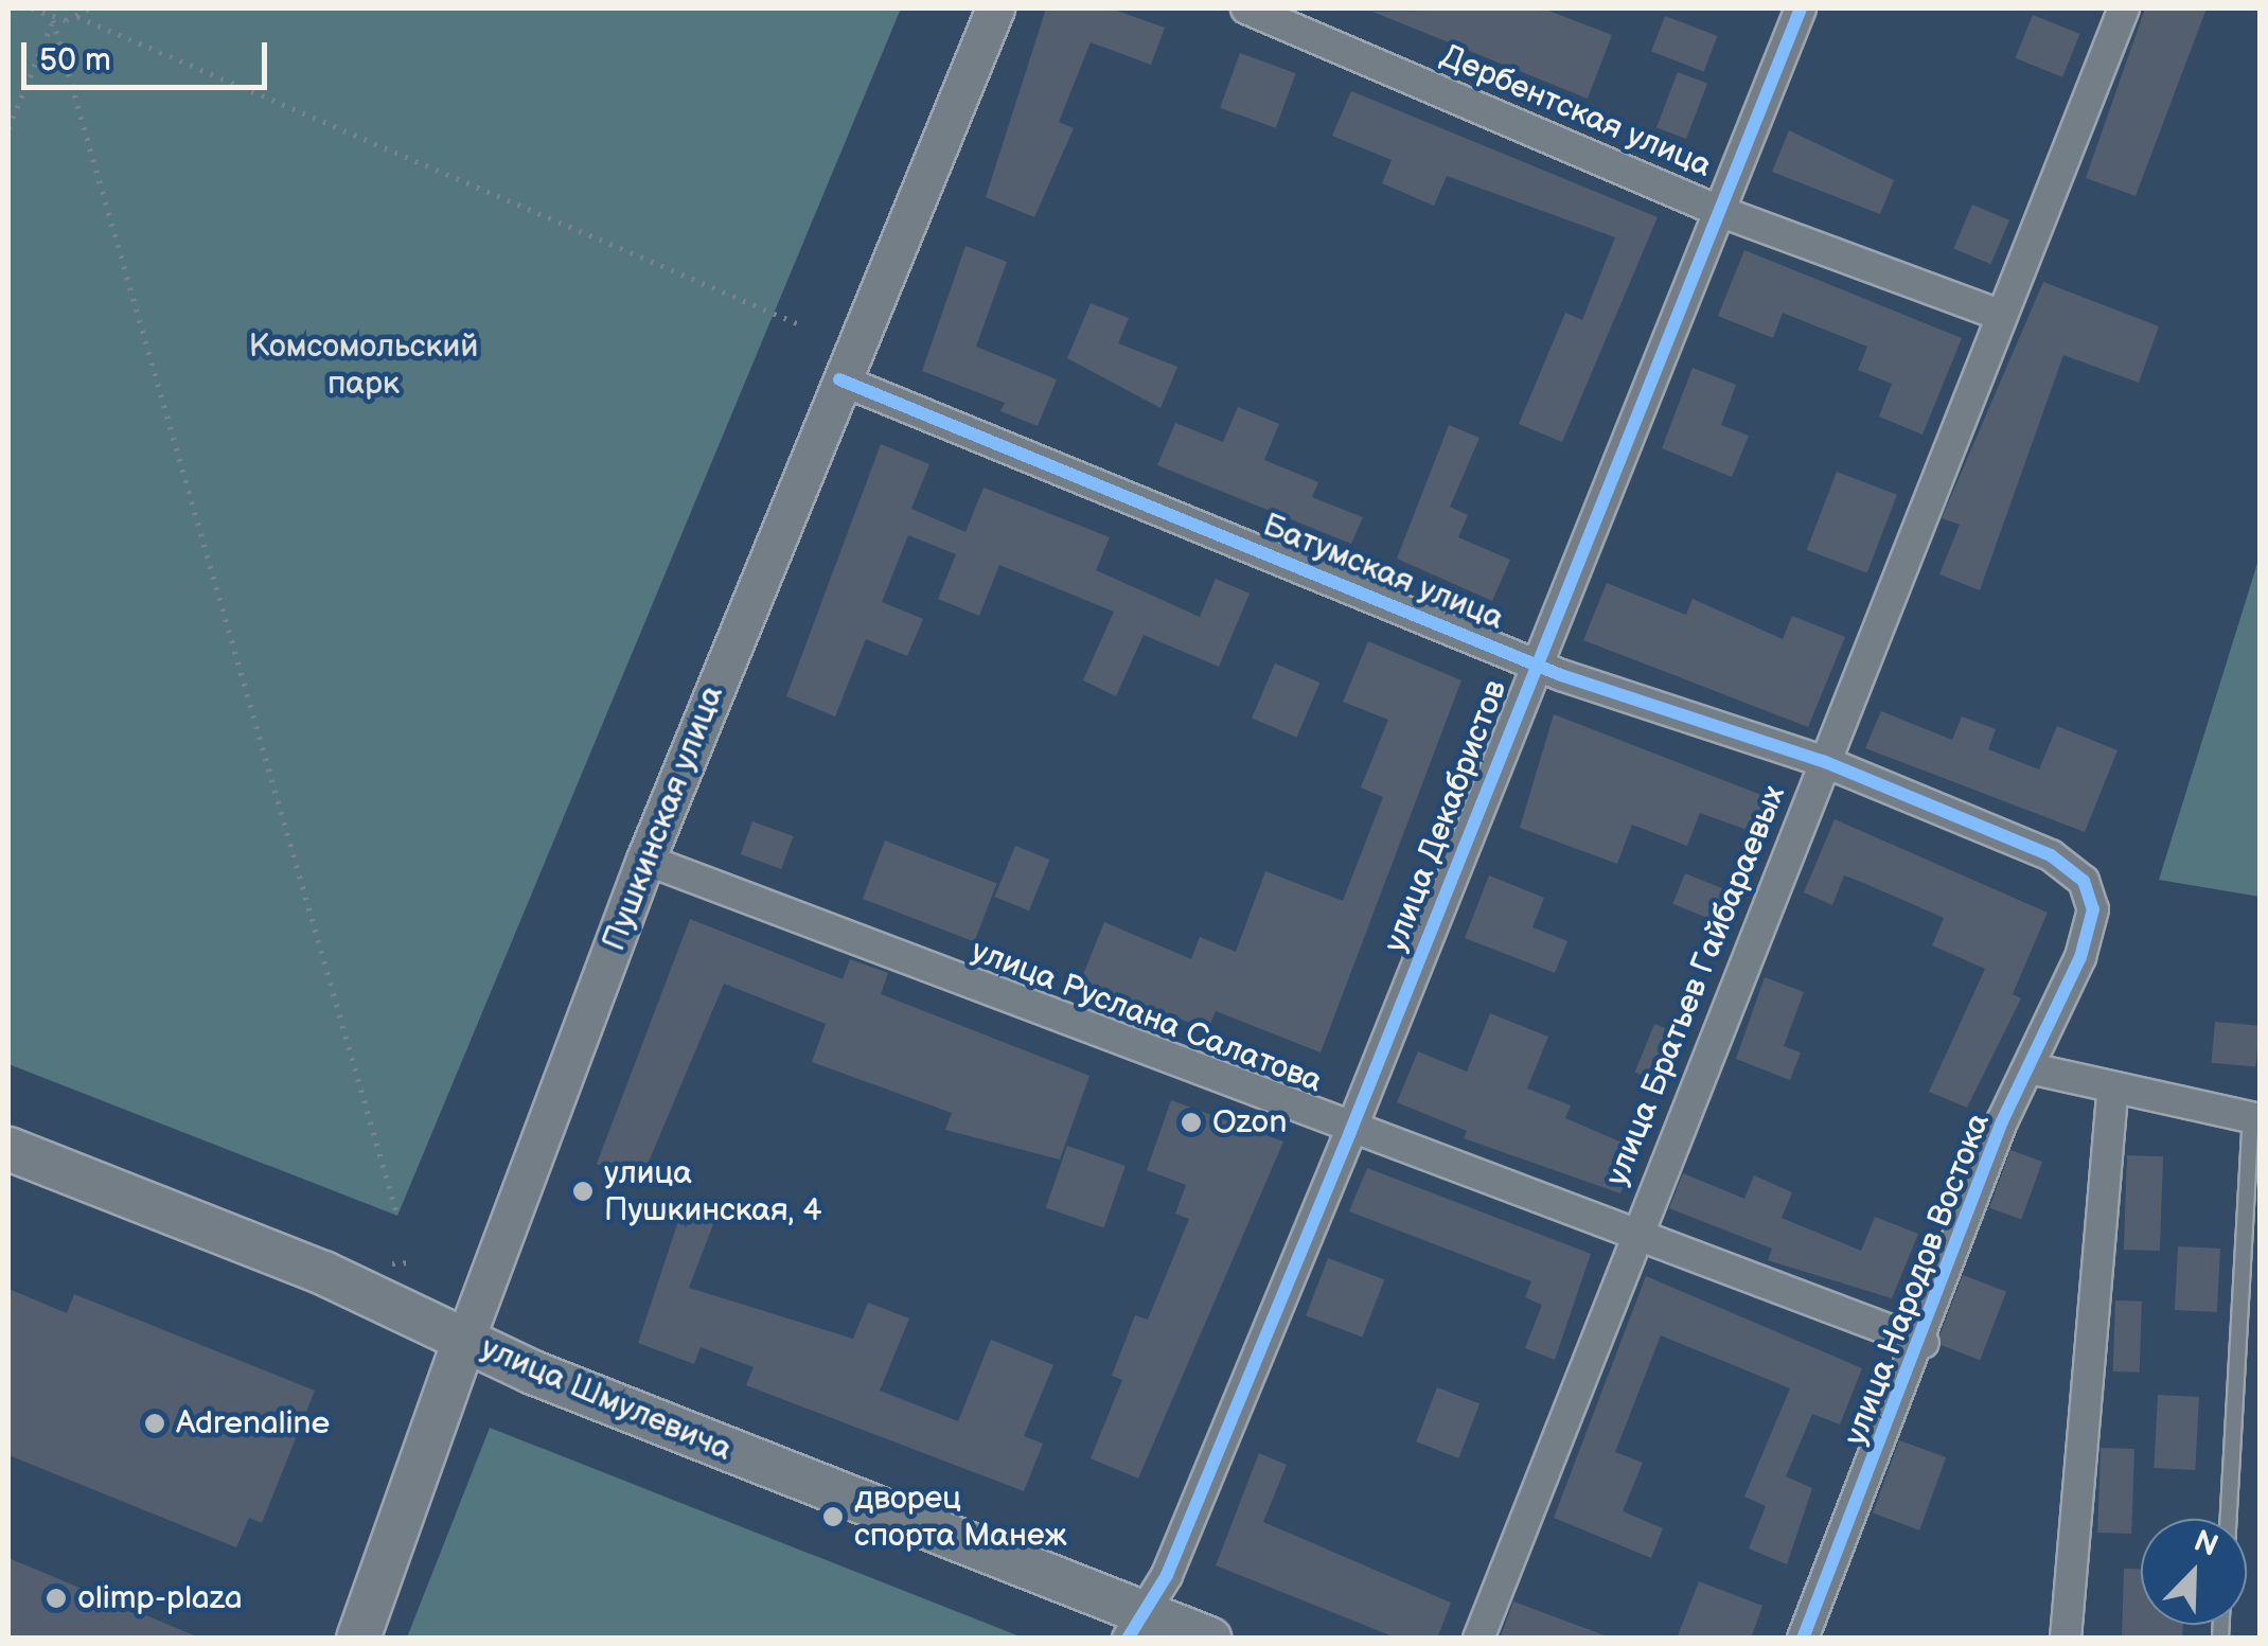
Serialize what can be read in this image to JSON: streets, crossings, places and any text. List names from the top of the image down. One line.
{"streets":{"main road":["Пушкинская улица","улица Шмулевича"],"street":["Дербентская улица","Батумская улица","улица Декабристов","улица Братьев Гайбараевых","улица Руслана Салатова","улица Народов Востока"]},"crossings":[["Дербентская улица","улица Декабристов"],["Дербентская улица","улица Братьев Гайбараевых"],["Батумская улица","улица Декабристов"],["Батумская улица","Пушкинская улица"],["Батумская улица","улица Братьев Гайбараевых"],["Батумская улица","улица Народов Востока"],["улица Декабристов","улица Руслана Салатова"],["улица Декабристов","улица Шмулевича"],["Пушкинская улица","улица Руслана Салатова"],["Пушкинская улица","улица Шмулевича"],["улица Братьев Гайбараевых","улица Руслана Салатова"],["улица Руслана Салатова","улица Народов Востока"]],"parks":["Комсомольский парк"],"places":["Ozon","улица Пушкинская, 4","Adrenaline","дворец спорта Манеж","olimp-plaza"],"scale_bar":"50 m","north":"top right"}
